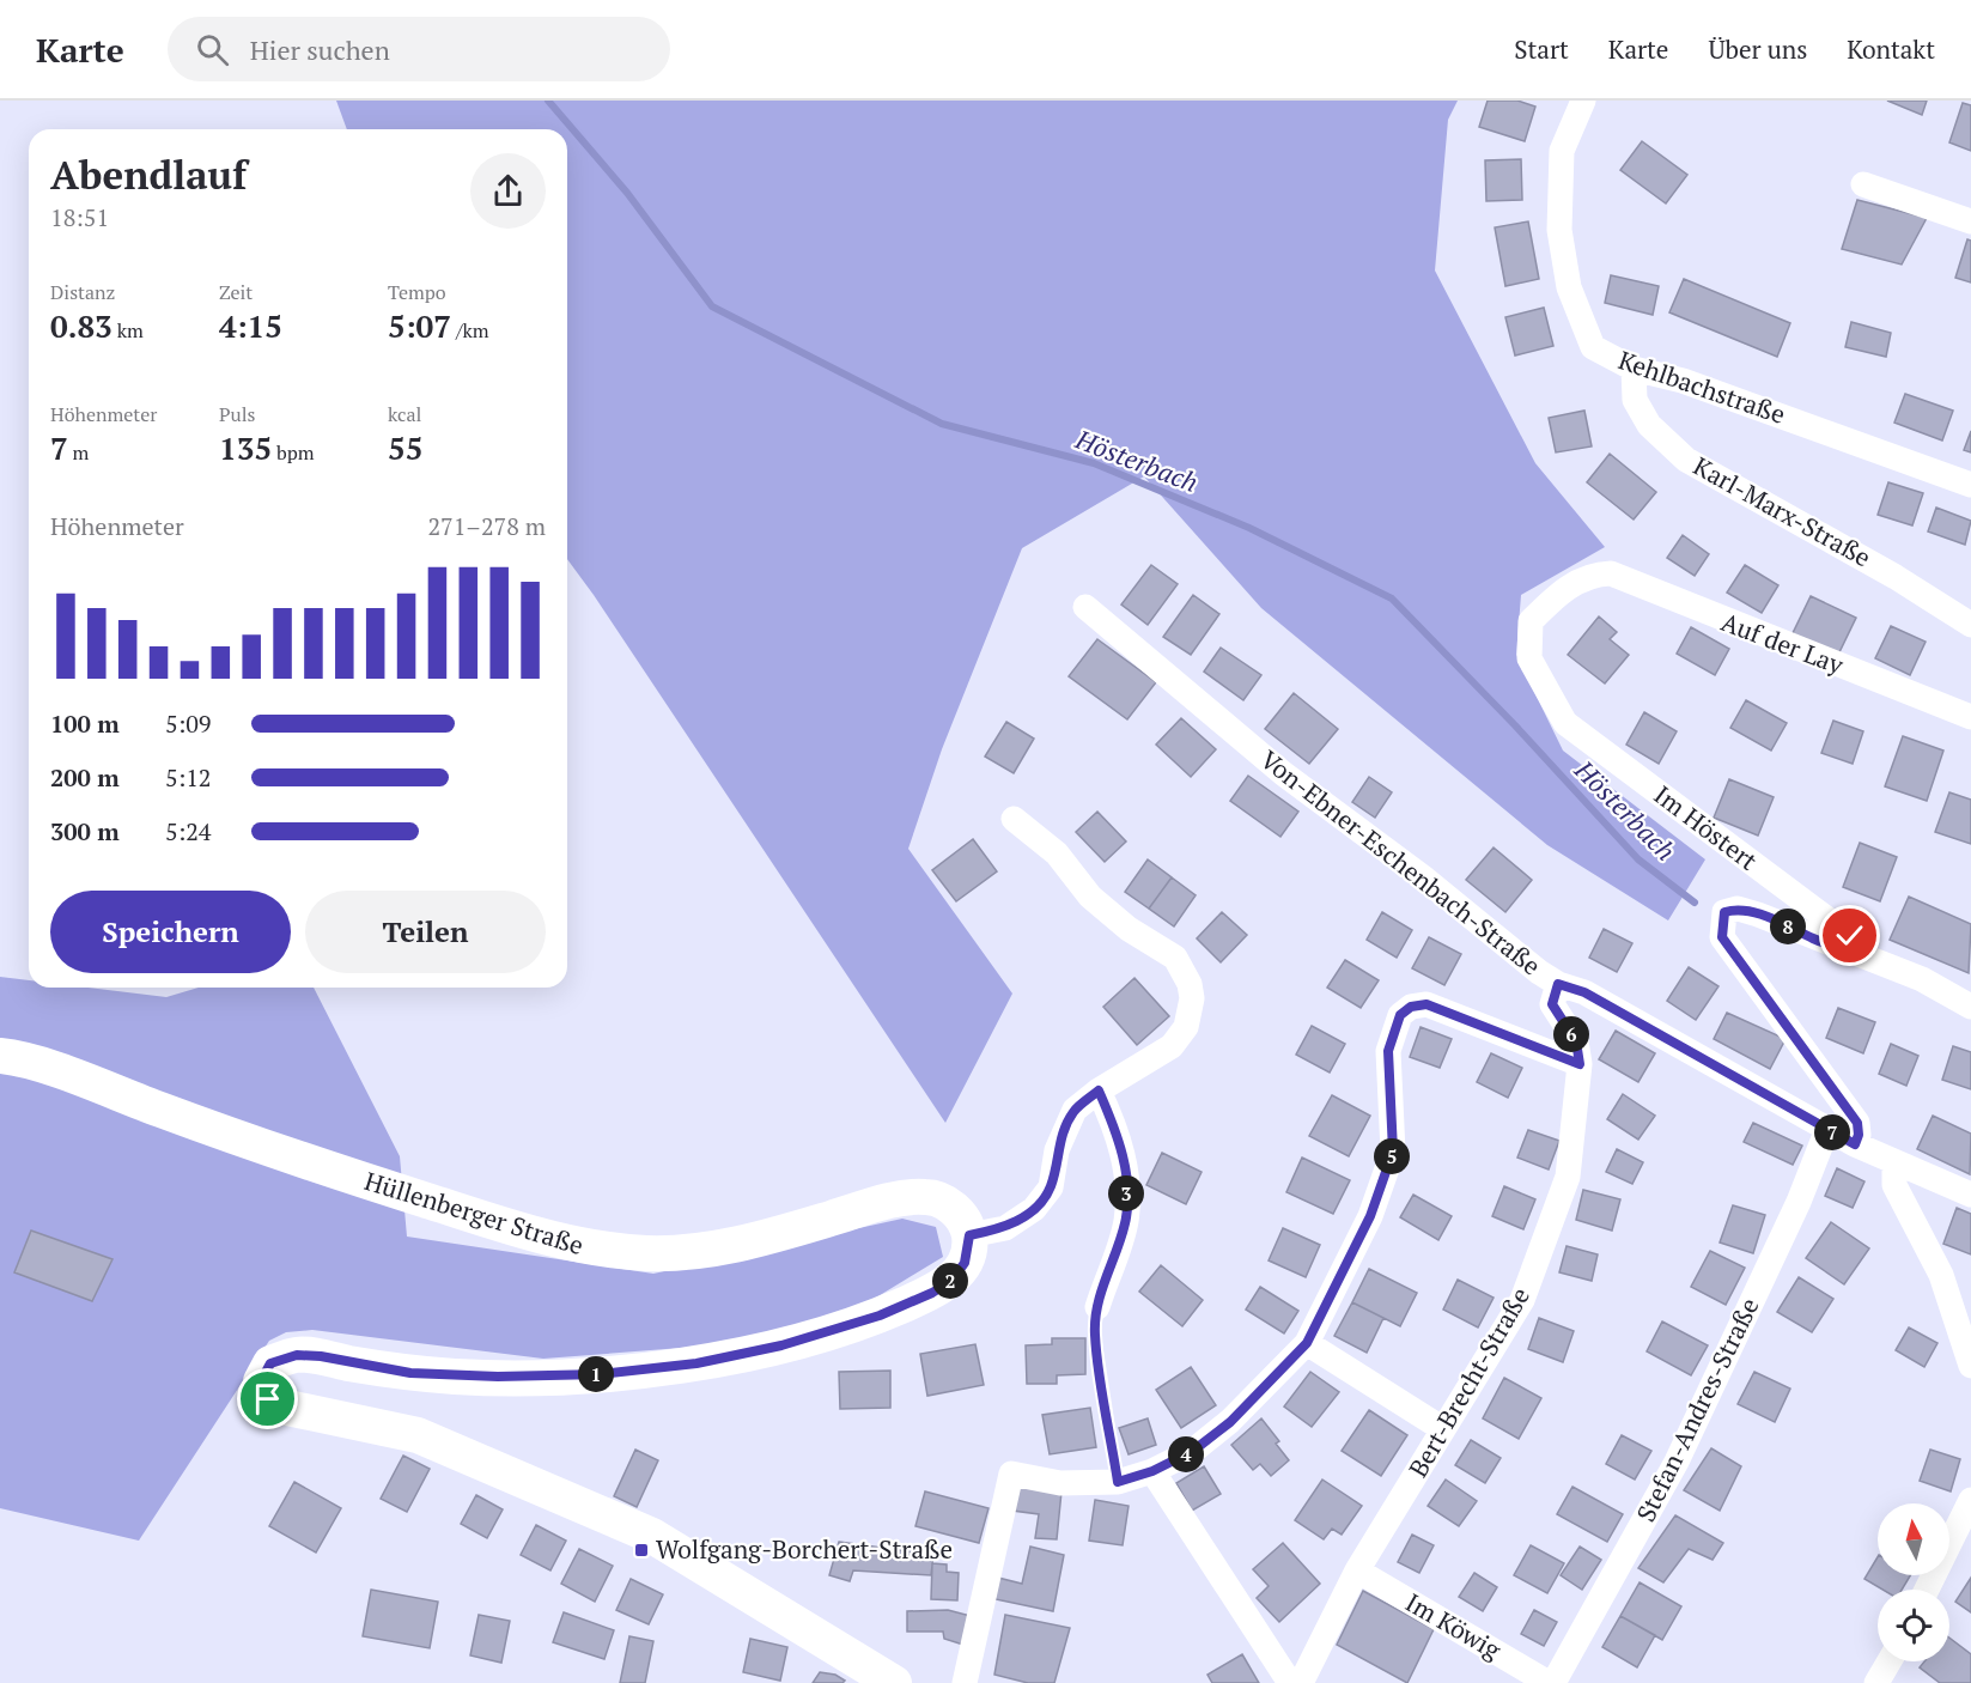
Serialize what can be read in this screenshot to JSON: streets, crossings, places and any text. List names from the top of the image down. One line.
{"streets":{"street":["Kehlbachstraße","Karl-Marx-Straße","Auf der Lay","Im Höstert","Von-Ebner-Eschenbach-Straße","Hüllenberger Straße","Bert-Brecht-Straße","Stefan-Andres-Straße","Im Köwig"]},"crossings":[["Kehlbachstraße","Karl-Marx-Straße"],["Auf der Lay","Im Höstert"],["Von-Ebner-Eschenbach-Straße","Bert-Brecht-Straße"],["Von-Ebner-Eschenbach-Straße","Stefan-Andres-Straße"],["Bert-Brecht-Straße","Im Köwig"],["Stefan-Andres-Straße","Im Köwig"]],"water":["Hösterbach"],"places":{"transit":["Wolfgang-Borchert-Straße"]},"north":"top","page":{"header":"Karte","search":"Hier suchen","nav":["Start","Karte","Über uns","Kontakt"],"heading":["Abendlauf","18:51"],"stats":[["Distanz","0.83 km"],["Zeit","4:15"],["Tempo","5:07 /km"],["Höhenmeter","7 m"],["Puls","135 bpm"],["kcal","55"]],"chart":["Höhenmeter","271–278 m"],"list":[{"name":"100 m","note":"5:09"},{"name":"200 m","note":"5:12"},{"name":"300 m","note":"5:24"}],"buttons":["Speichern","Teilen"],"pins":["8","6","7","5","3","2","1","4"]}}
